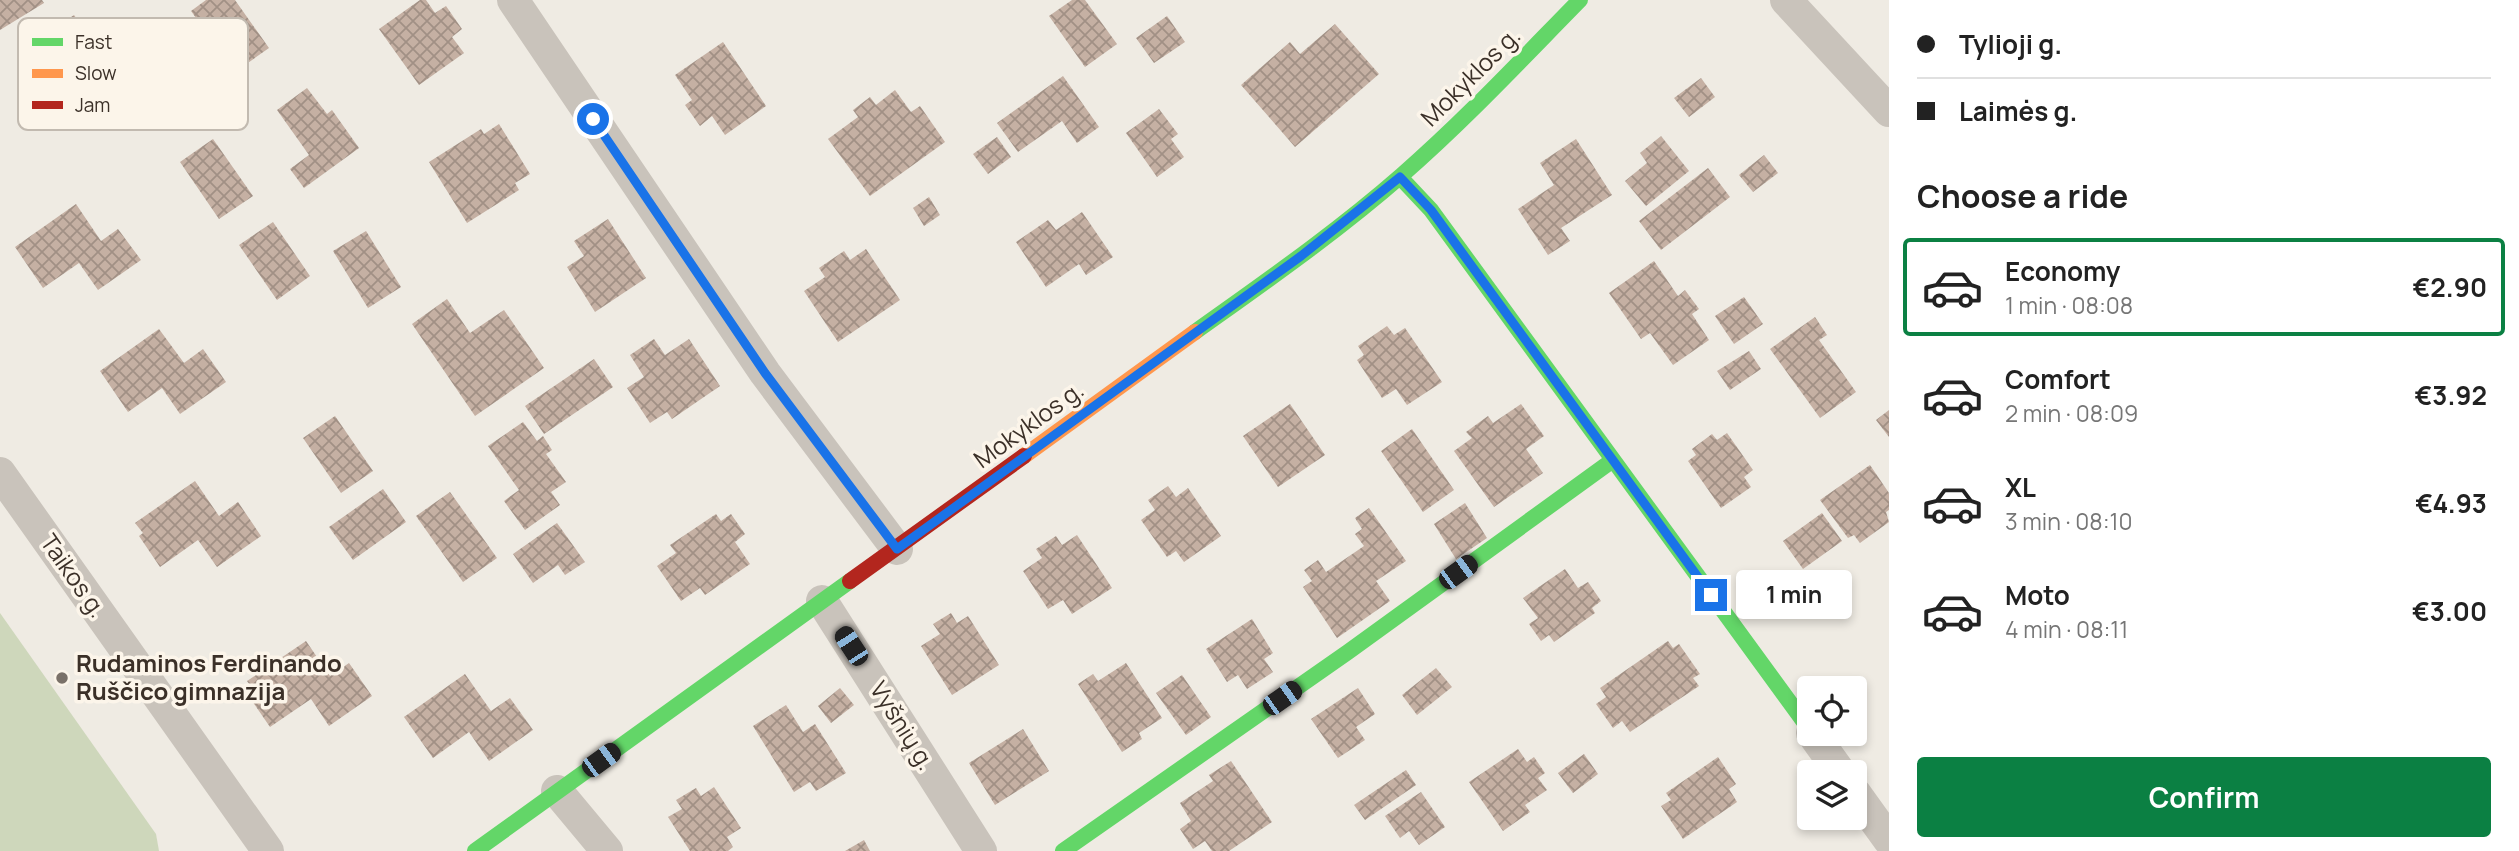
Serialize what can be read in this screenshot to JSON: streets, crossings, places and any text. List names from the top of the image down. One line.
{"streets":{"street":["Mokyklos g.","Taikos g.","Vyšnių g."]},"crossings":[["Mokyklos g.","Vyšnių g."]],"places":["Rudaminos Ferdinando Ruščico gimnazija"],"legend":["Fast","Slow","Jam"],"page":{"banner":["Tylioji g.","Laimės g."],"heading":"Choose a ride","list":[{"name":"Economy","note":"1 min · 08:08","value":"€2.90"},{"name":"Comfort","note":"2 min · 08:09","value":"€3.92"},{"name":"XL","note":"3 min · 08:10","value":"€4.93"},{"name":"Moto","note":"4 min · 08:11","value":"€3.00"}],"bubble":"1 min","buttons":"Confirm"}}
